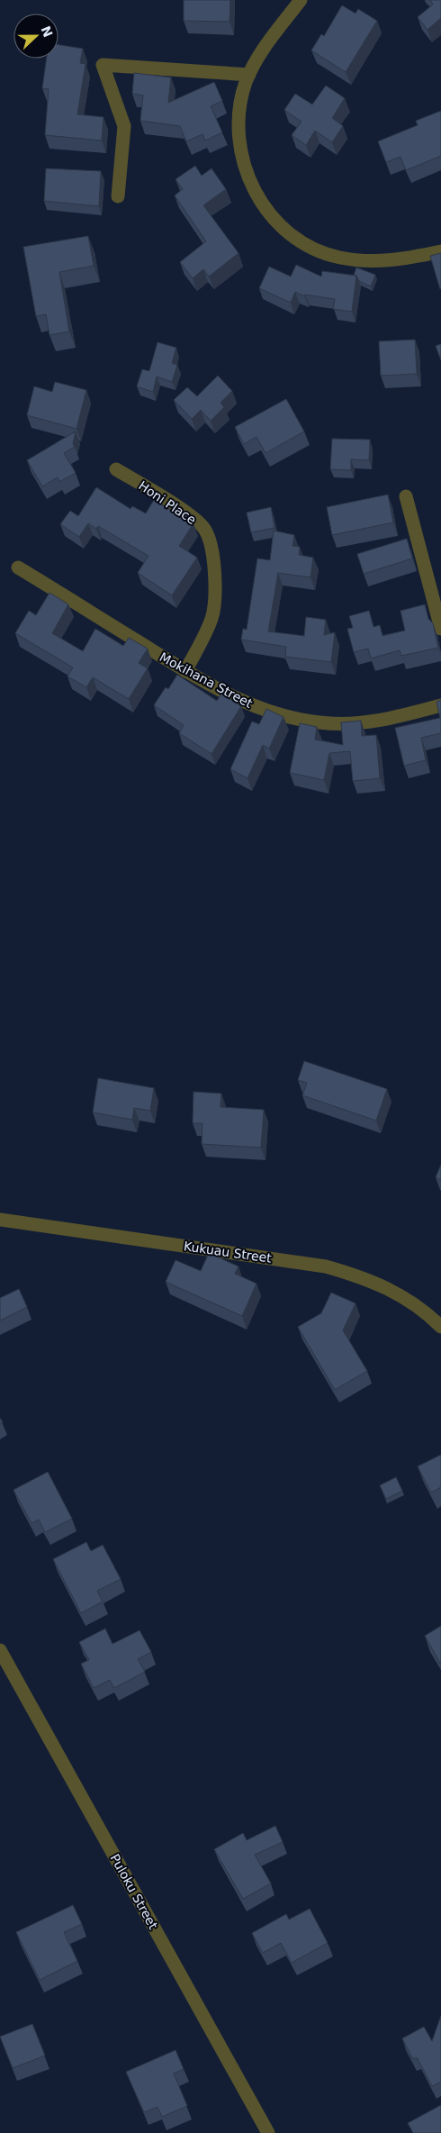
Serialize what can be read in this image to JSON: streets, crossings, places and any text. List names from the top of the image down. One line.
{"streets":{"street":["Honi Place","Mokihana Street","Kukuau Street","Puloku Street"]},"crossings":[["Honi Place","Mokihana Street"]],"north":"right"}
